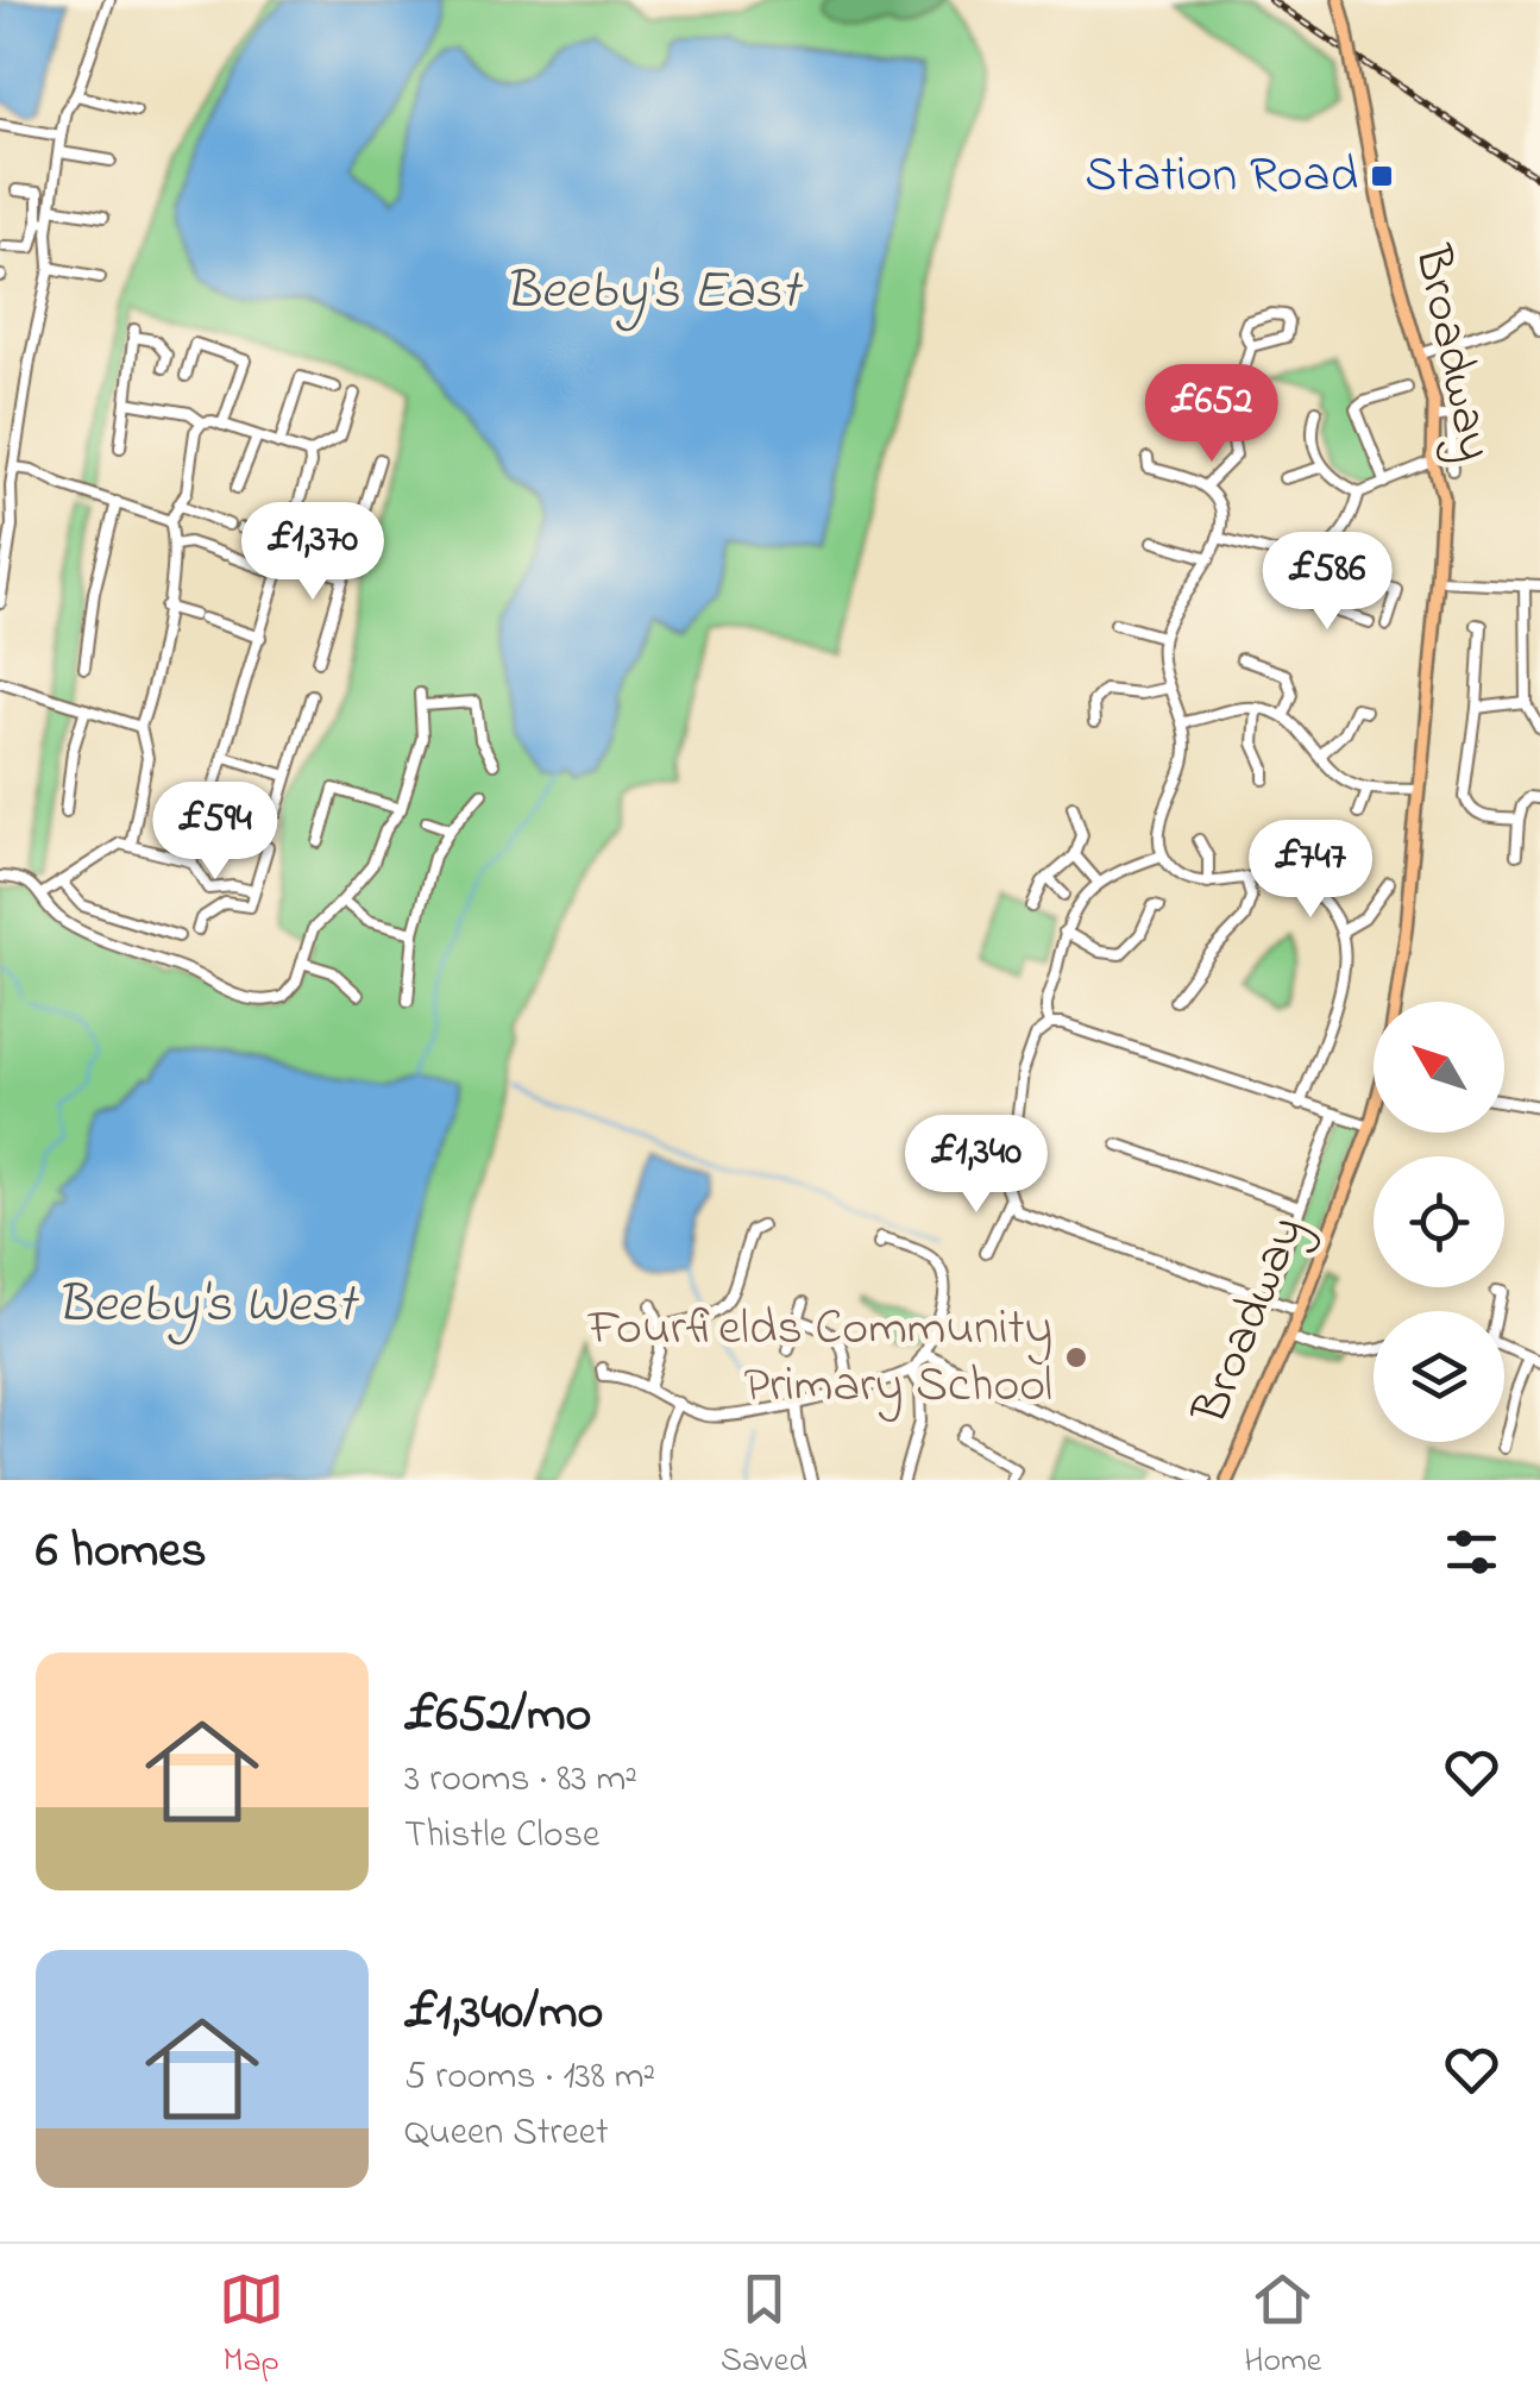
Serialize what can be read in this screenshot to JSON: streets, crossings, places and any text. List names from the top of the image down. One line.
{"streets":{"main road":["Broadway"]},"water":["Beeby's East","Beeby's West"],"places":{"transit":["Station Road"],"other":["Fourfields Community Primary School"]},"north":"top left","page":{"price":["£652","£1,370","£586","£594","£747","£1,340"],"heading":"6 homes","list":[{"name":"£652/mo","note":"3 rooms · 83 m² · Thistle Close"},{"name":"£1,340/mo","note":"5 rooms · 138 m² · Queen Street"}],"tabs":["Map","Saved","Home"]}}
